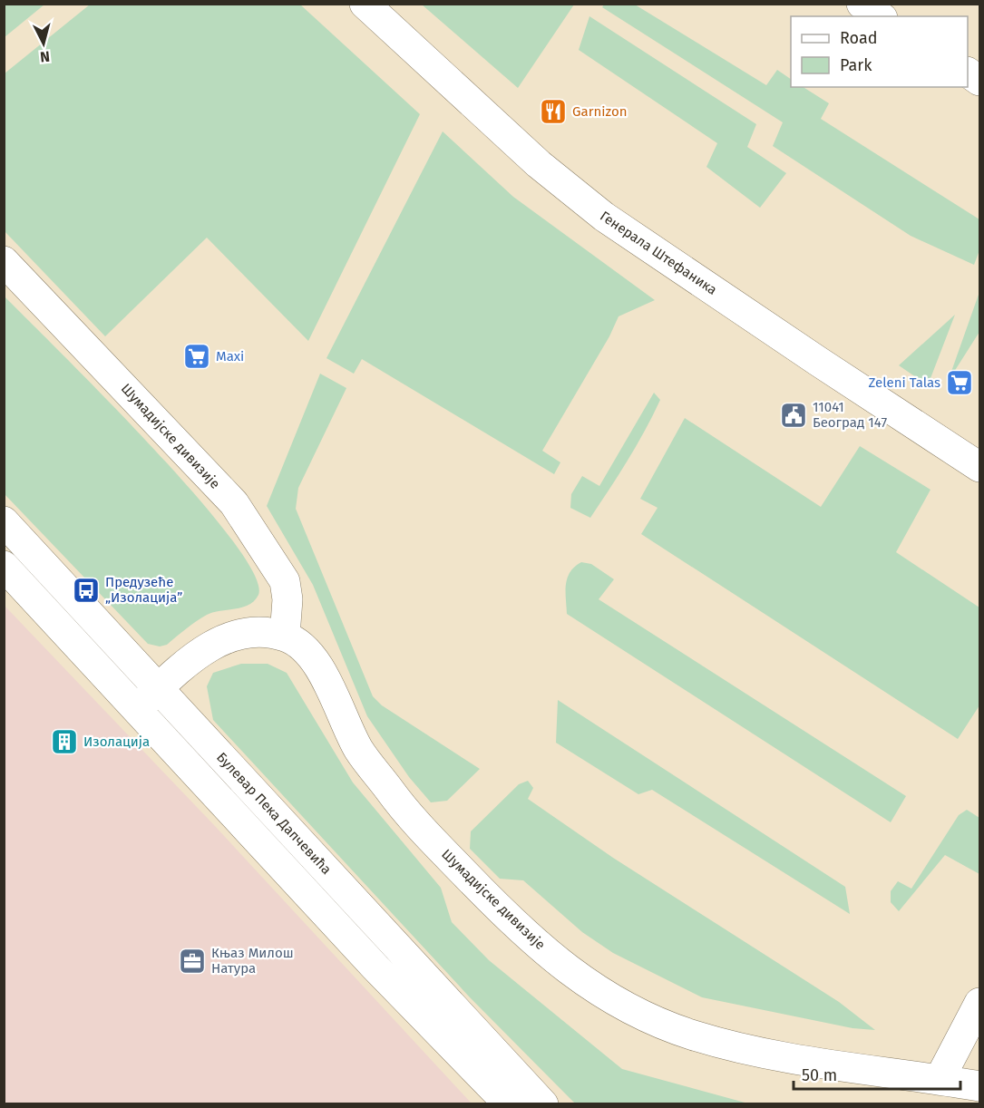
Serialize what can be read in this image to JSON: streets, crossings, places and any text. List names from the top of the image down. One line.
{"streets":{"street":["Генерала Штефаника","Шумадијске дивизије","Булевар Пека Дапчевића"]},"crossings":[["Шумадијске дивизије","Булевар Пека Дапчевића"]],"places":{"restaurant":["Garnizon"],"supermarket":["Maxi","Zeleni Talas"],"public building":["11041 Београд 147"],"bus stop":["Предузеће „Изолација”"],"building":["Изолација"],"office":["Књаз Милош Натура"]},"legend":["Road","Park"],"scale_bar":"50 m","north":"bottom"}
